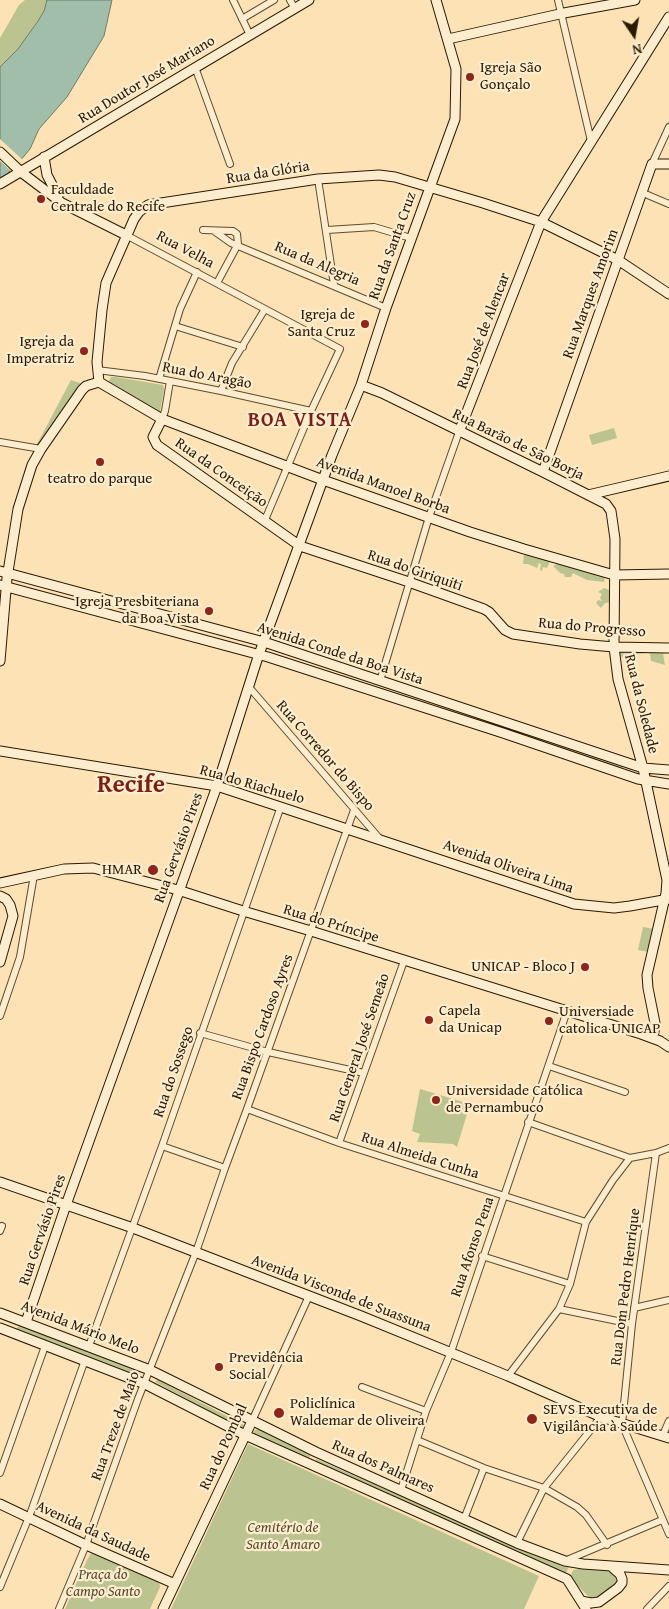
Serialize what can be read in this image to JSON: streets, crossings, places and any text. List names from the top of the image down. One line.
{"streets":{"street":["Rua Doutor José Mariano","Rua da Glória","Rua da Santa Cruz","Rua Velha","Rua da Alegria","Rua Marques Amorim","Rua José de Alencar","Rua do Aragão","Rua Barão de São Borja","Rua da Conceição","Avenida Manoel Borba","Rua do Giriquiti","Rua do Progresso","Avenida Conde da Boa Vista","Rua da Soledade","Rua Corredor do Bispo","Rua do Riachuelo","Rua Gervásio Pires","Avenida Oliveira Lima","Rua do Príncipe","Rua Bispo Cardoso Ayres","Rua General José Semeão","Rua do Sossego","Rua Almeida Cunha","Rua Afonso Pena","Rua Dom Pedro Henrique","Avenida Visconde de Suassuna","Avenida Mário Melo","Rua Treze de Maio","Rua do Pombal","Rua dos Palmares","Avenida da Saudade"]},"crossings":[["Rua Doutor José Mariano","Rua Velha"],["Rua da Glória","Rua da Santa Cruz"],["Rua da Glória","Rua Velha"],["Rua da Glória","Rua Marques Amorim"],["Rua da Glória","Rua José de Alencar"],["Rua da Glória","Rua do Aragão"],["Rua da Glória","Avenida Manoel Borba"],["Rua da Santa Cruz","Rua da Alegria"],["Rua da Santa Cruz","Rua Barão de São Borja"],["Rua da Santa Cruz","Rua Gervásio Pires"],["Rua Velha","Rua do Aragão"],["Rua Marques Amorim","Rua Barão de São Borja"],["Rua José de Alencar","Rua Barão de São Borja"],["Rua José de Alencar","Avenida Manoel Borba"],["Rua José de Alencar","Rua do Giriquiti"],["Rua José de Alencar","Avenida Conde da Boa Vista"],["Rua do Aragão","Rua da Conceição"],["Rua Barão de São Borja","Rua da Soledade"],["Rua Barão de São Borja","Rua Gervásio Pires"],["Rua da Conceição","Avenida Manoel Borba"],["Rua da Conceição","Rua do Giriquiti"],["Rua da Conceição","Rua Gervásio Pires"],["Avenida Manoel Borba","Rua da Soledade"],["Avenida Manoel Borba","Rua Gervásio Pires"],["Rua do Giriquiti","Rua do Progresso"],["Rua do Giriquiti","Rua Gervásio Pires"],["Rua do Progresso","Rua da Soledade"],["Avenida Conde da Boa Vista","Rua da Soledade"],["Avenida Conde da Boa Vista","Rua Gervásio Pires"],["Rua da Soledade","Avenida Oliveira Lima"],["Rua da Soledade","Rua do Príncipe"],["Rua Corredor do Bispo","Rua Gervásio Pires"],["Rua Corredor do Bispo","Avenida Oliveira Lima"],["Rua Corredor do Bispo","Rua Bispo Cardoso Ayres"],["Rua do Riachuelo","Rua Gervásio Pires"],["Rua do Riachuelo","Avenida Oliveira Lima"],["Rua do Riachuelo","Rua Bispo Cardoso Ayres"],["Rua do Riachuelo","Rua do Sossego"],["Rua Gervásio Pires","Rua do Príncipe"],["Rua Gervásio Pires","Avenida Visconde de Suassuna"],["Rua Gervásio Pires","Avenida Mário Melo"],["Avenida Oliveira Lima","Rua Bispo Cardoso Ayres"],["Rua do Príncipe","Rua Bispo Cardoso Ayres"],["Rua do Príncipe","Rua General José Semeão"],["Rua do Príncipe","Rua do Sossego"],["Rua do Príncipe","Rua Afonso Pena"],["Rua Bispo Cardoso Ayres","Rua Almeida Cunha"],["Rua Bispo Cardoso Ayres","Avenida Visconde de Suassuna"],["Rua Bispo Cardoso Ayres","Rua Treze de Maio"],["Rua General José Semeão","Rua Almeida Cunha"],["Rua do Sossego","Avenida Visconde de Suassuna"],["Rua do Sossego","Avenida Mário Melo"],["Rua Almeida Cunha","Rua Afonso Pena"],["Rua Afonso Pena","Avenida Visconde de Suassuna"],["Rua Afonso Pena","Rua dos Palmares"],["Rua Dom Pedro Henrique","Avenida Visconde de Suassuna"],["Avenida Visconde de Suassuna","Rua Treze de Maio"],["Avenida Visconde de Suassuna","Rua do Pombal"],["Avenida Mário Melo","Rua Treze de Maio"],["Avenida Mário Melo","Rua dos Palmares"],["Rua Treze de Maio","Rua dos Palmares"],["Rua Treze de Maio","Avenida da Saudade"],["Rua do Pombal","Rua dos Palmares"],["Rua do Pombal","Avenida da Saudade"]],"districts":["BOA VISTA","Recife"],"parks":["Cemitério de Santo Amaro","Praça do Campo Santo"],"places":["Igreja São Gonçalo","Faculdade Centrale do Recife","Igreja de Santa Cruz","Igreja da Imperatriz","teatro do parque","Igreja Presbiteriana da Boa Vista","HMAR","UNICAP - Bloco J","Capela da Unicap","Universiade catolica UNICAP","Universidade Católica de Pernambuco","Previdência Social","Policlínica Waldemar de Oliveira","SEVS Executiva de Vigilância à Saúde"],"north":"bottom"}
